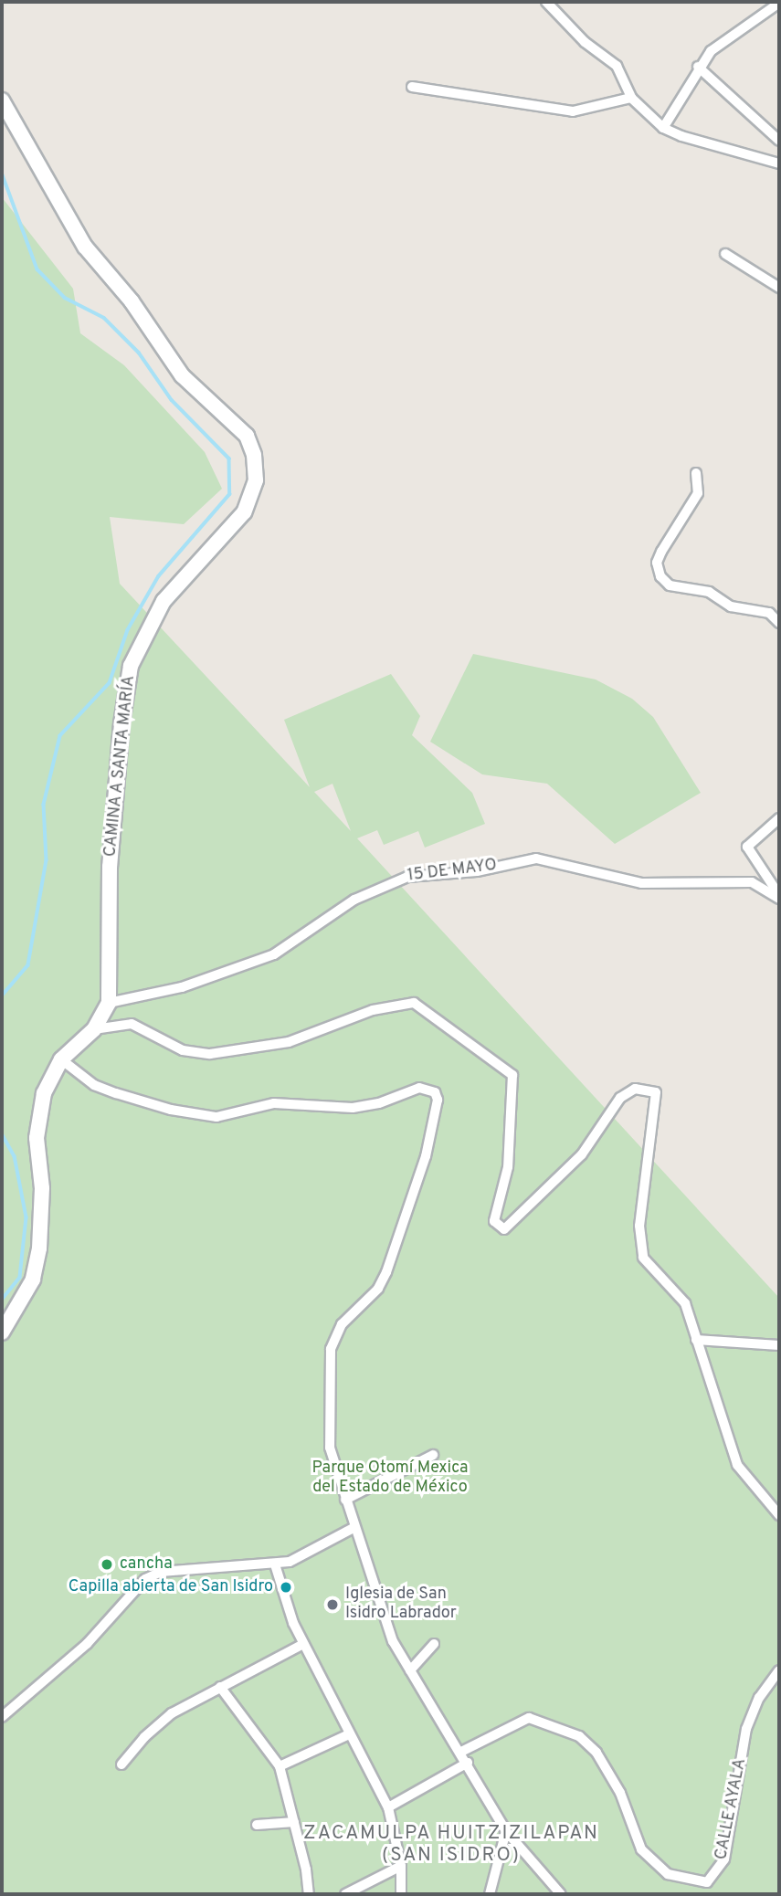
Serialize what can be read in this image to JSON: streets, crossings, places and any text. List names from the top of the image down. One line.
{"streets":{"main road":["CAMINA A SANTA MARÍA"],"street":["15 DE MAYO","CALLE AYALA"]},"crossings":[["CAMINA A SANTA MARÍA","15 DE MAYO"]],"districts":["ZACAMULPA HUITZIZILAPAN (SAN ISIDRO)"],"parks":["Parque Otomí Mexica del Estado de México"],"places":["cancha","Capilla abierta de San Isidro","Iglesia de San Isidro Labrador"]}
